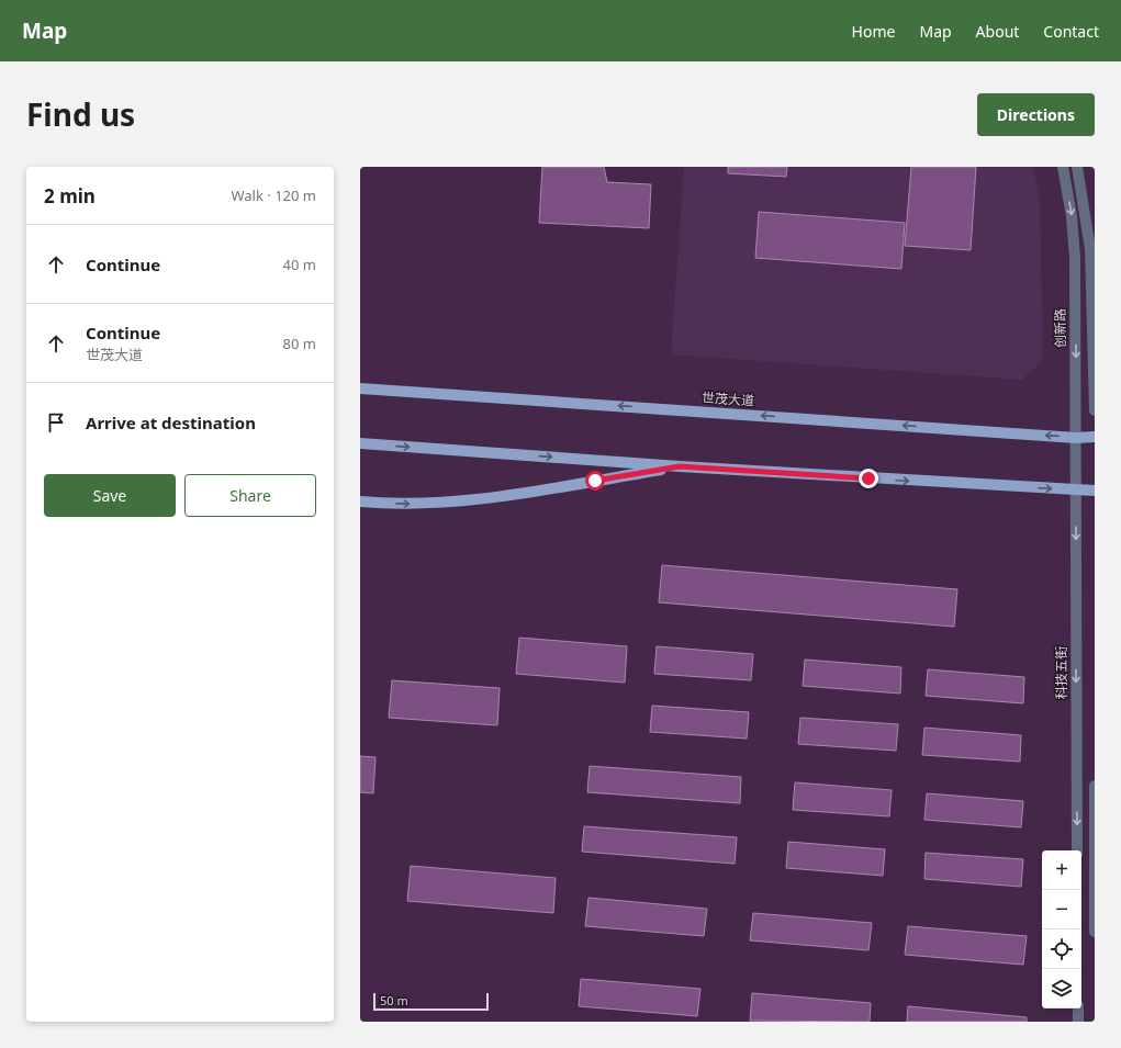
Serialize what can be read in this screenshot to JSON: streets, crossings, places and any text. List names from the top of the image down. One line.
{"streets":{"main road":["世茂大道"],"street":["创新路","科技五街"]},"crossings":[["创新路","世茂大道"],["创新路","科技五街"]],"one_way":["科技五街"],"scale_bar":"50 m","page":{"header":"Map","nav":["Home","Map","About","Contact"],"title":"Find us","buttons":["Directions",["Save","Share"]],"heading":["2 min","Walk · 120 m"],"list":[["Continue","40 m"],["Continue","世茂大道","80 m"],"Arrive at destination"],"map_buttons":["+","−"],"scale":"50 m"}}
